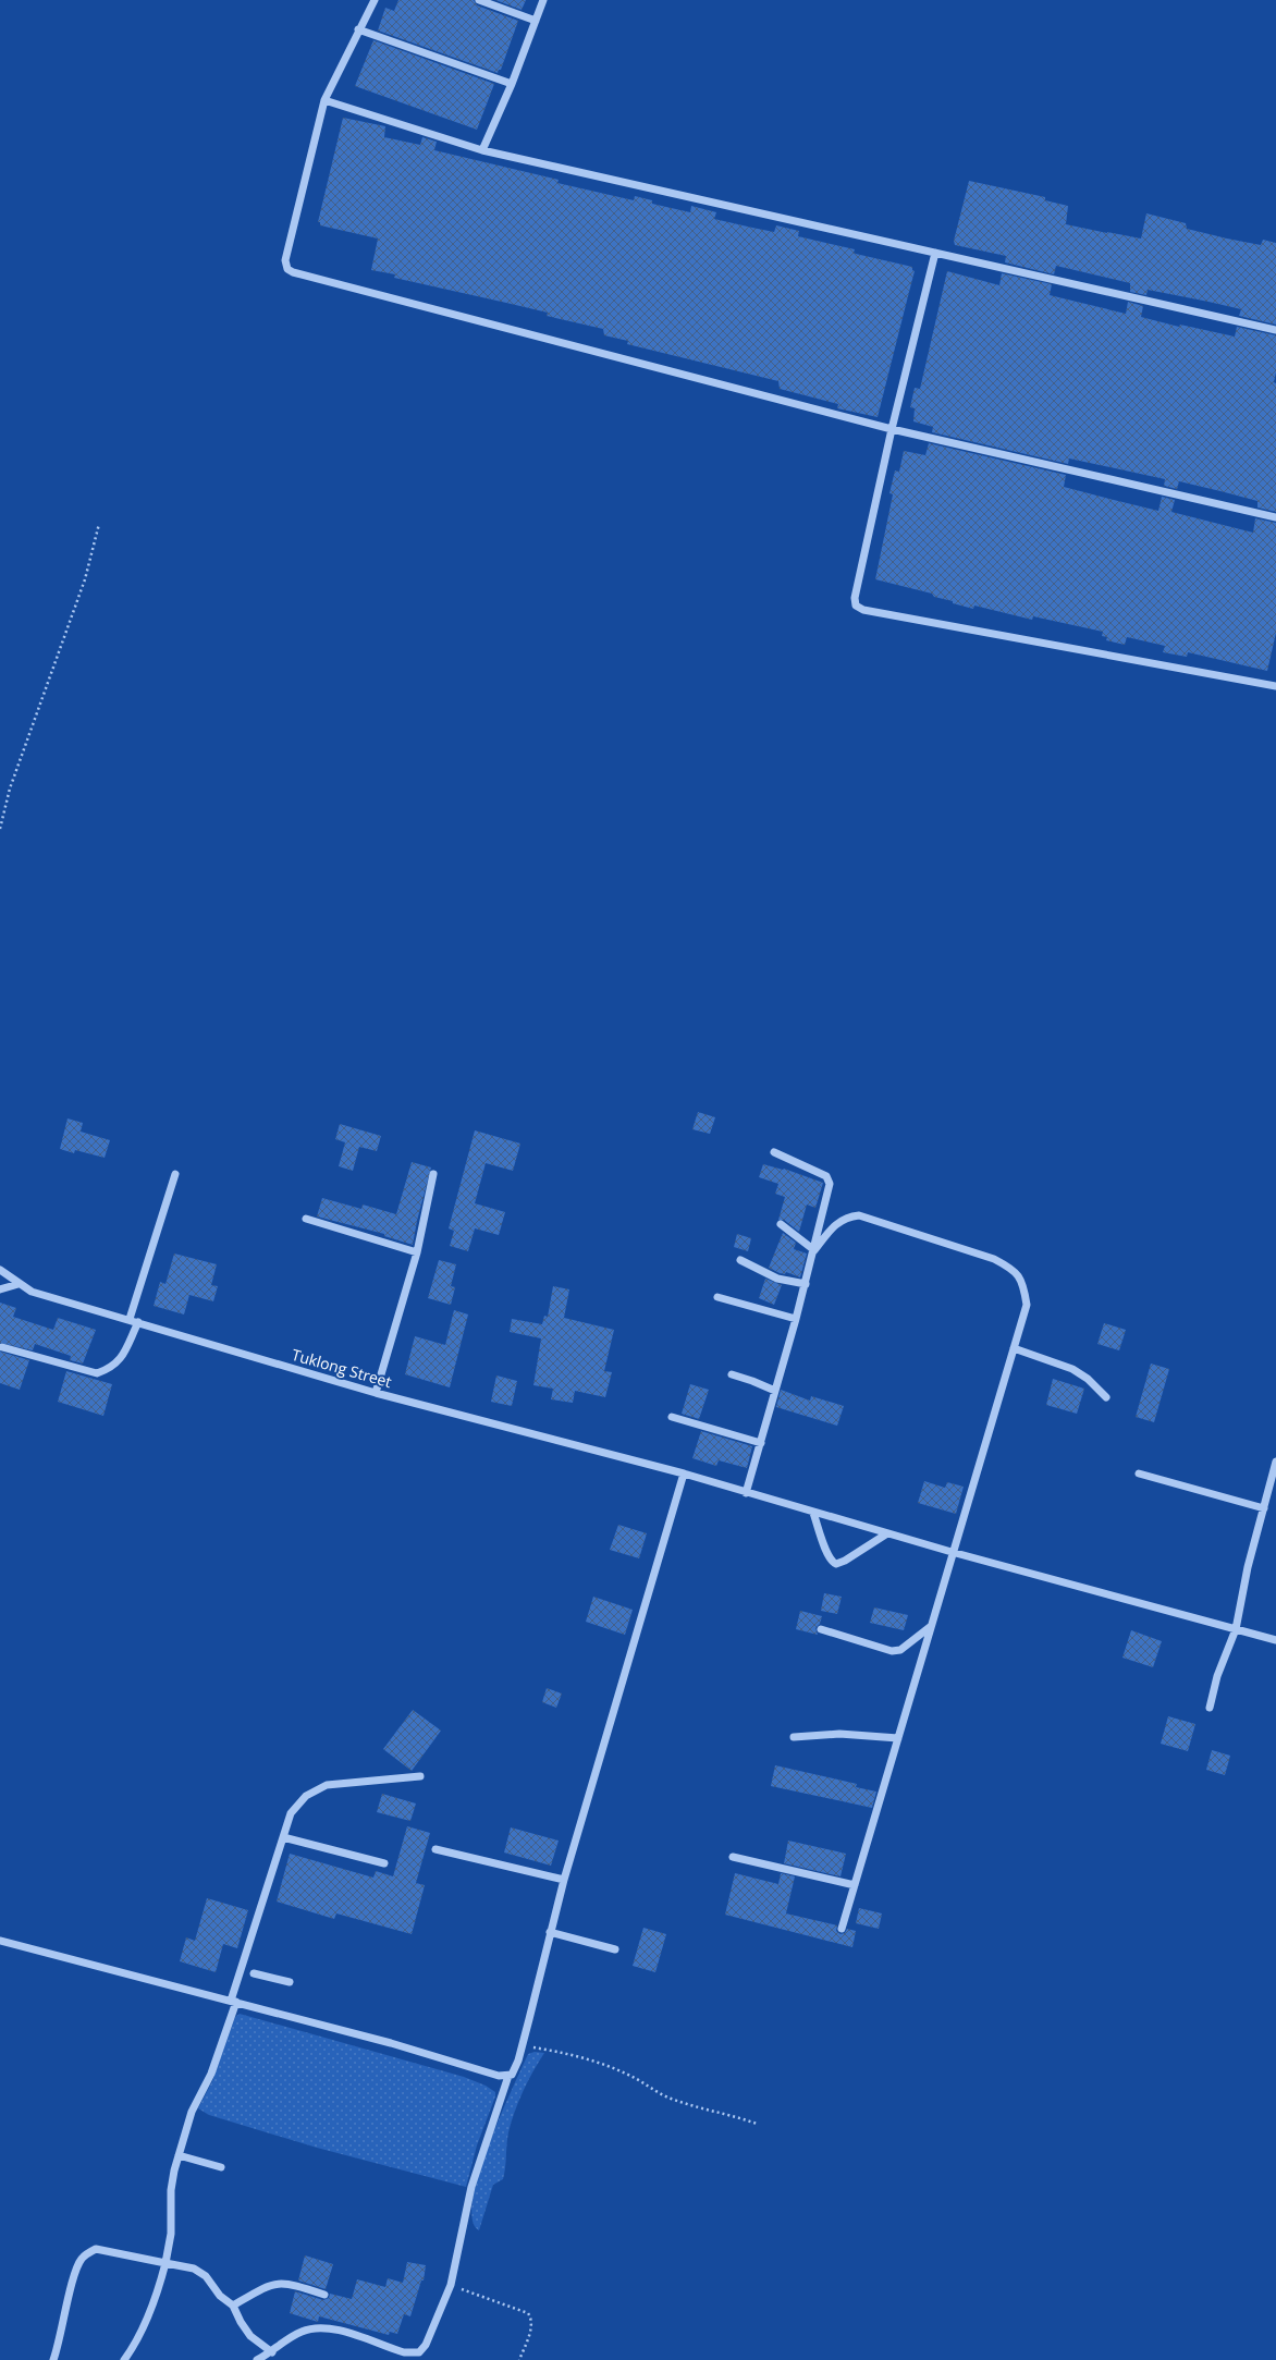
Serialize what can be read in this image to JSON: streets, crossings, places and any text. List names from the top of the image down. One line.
{"streets":{"street":["Tuklong Street"]}}
